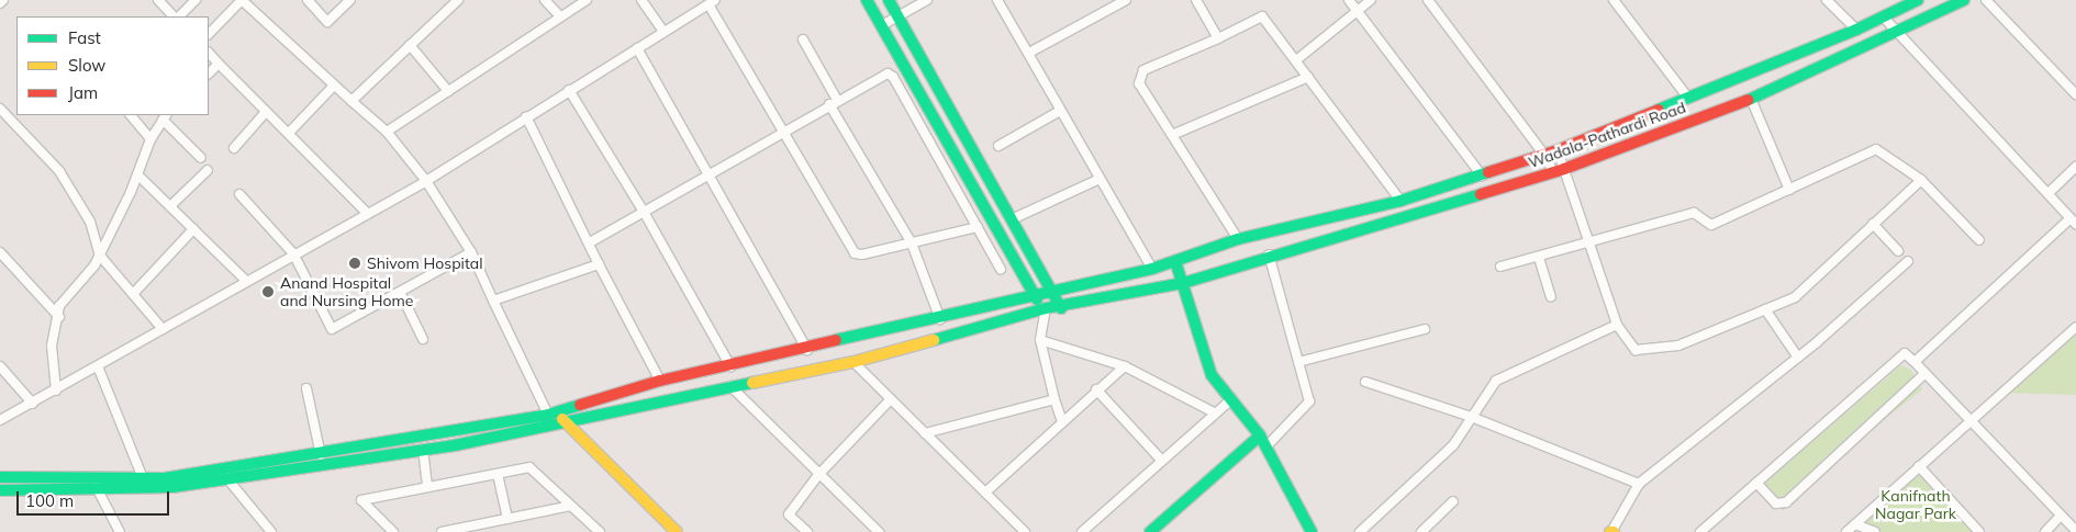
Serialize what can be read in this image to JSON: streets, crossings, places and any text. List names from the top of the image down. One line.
{"streets":{"main road":["Wadala-Pathardi Road"]},"parks":["Kanifnath Nagar Park"],"places":["Shivom Hospital","Anand Hospital and Nursing Home"],"legend":["Fast","Slow","Jam"],"scale_bar":"100 m"}
